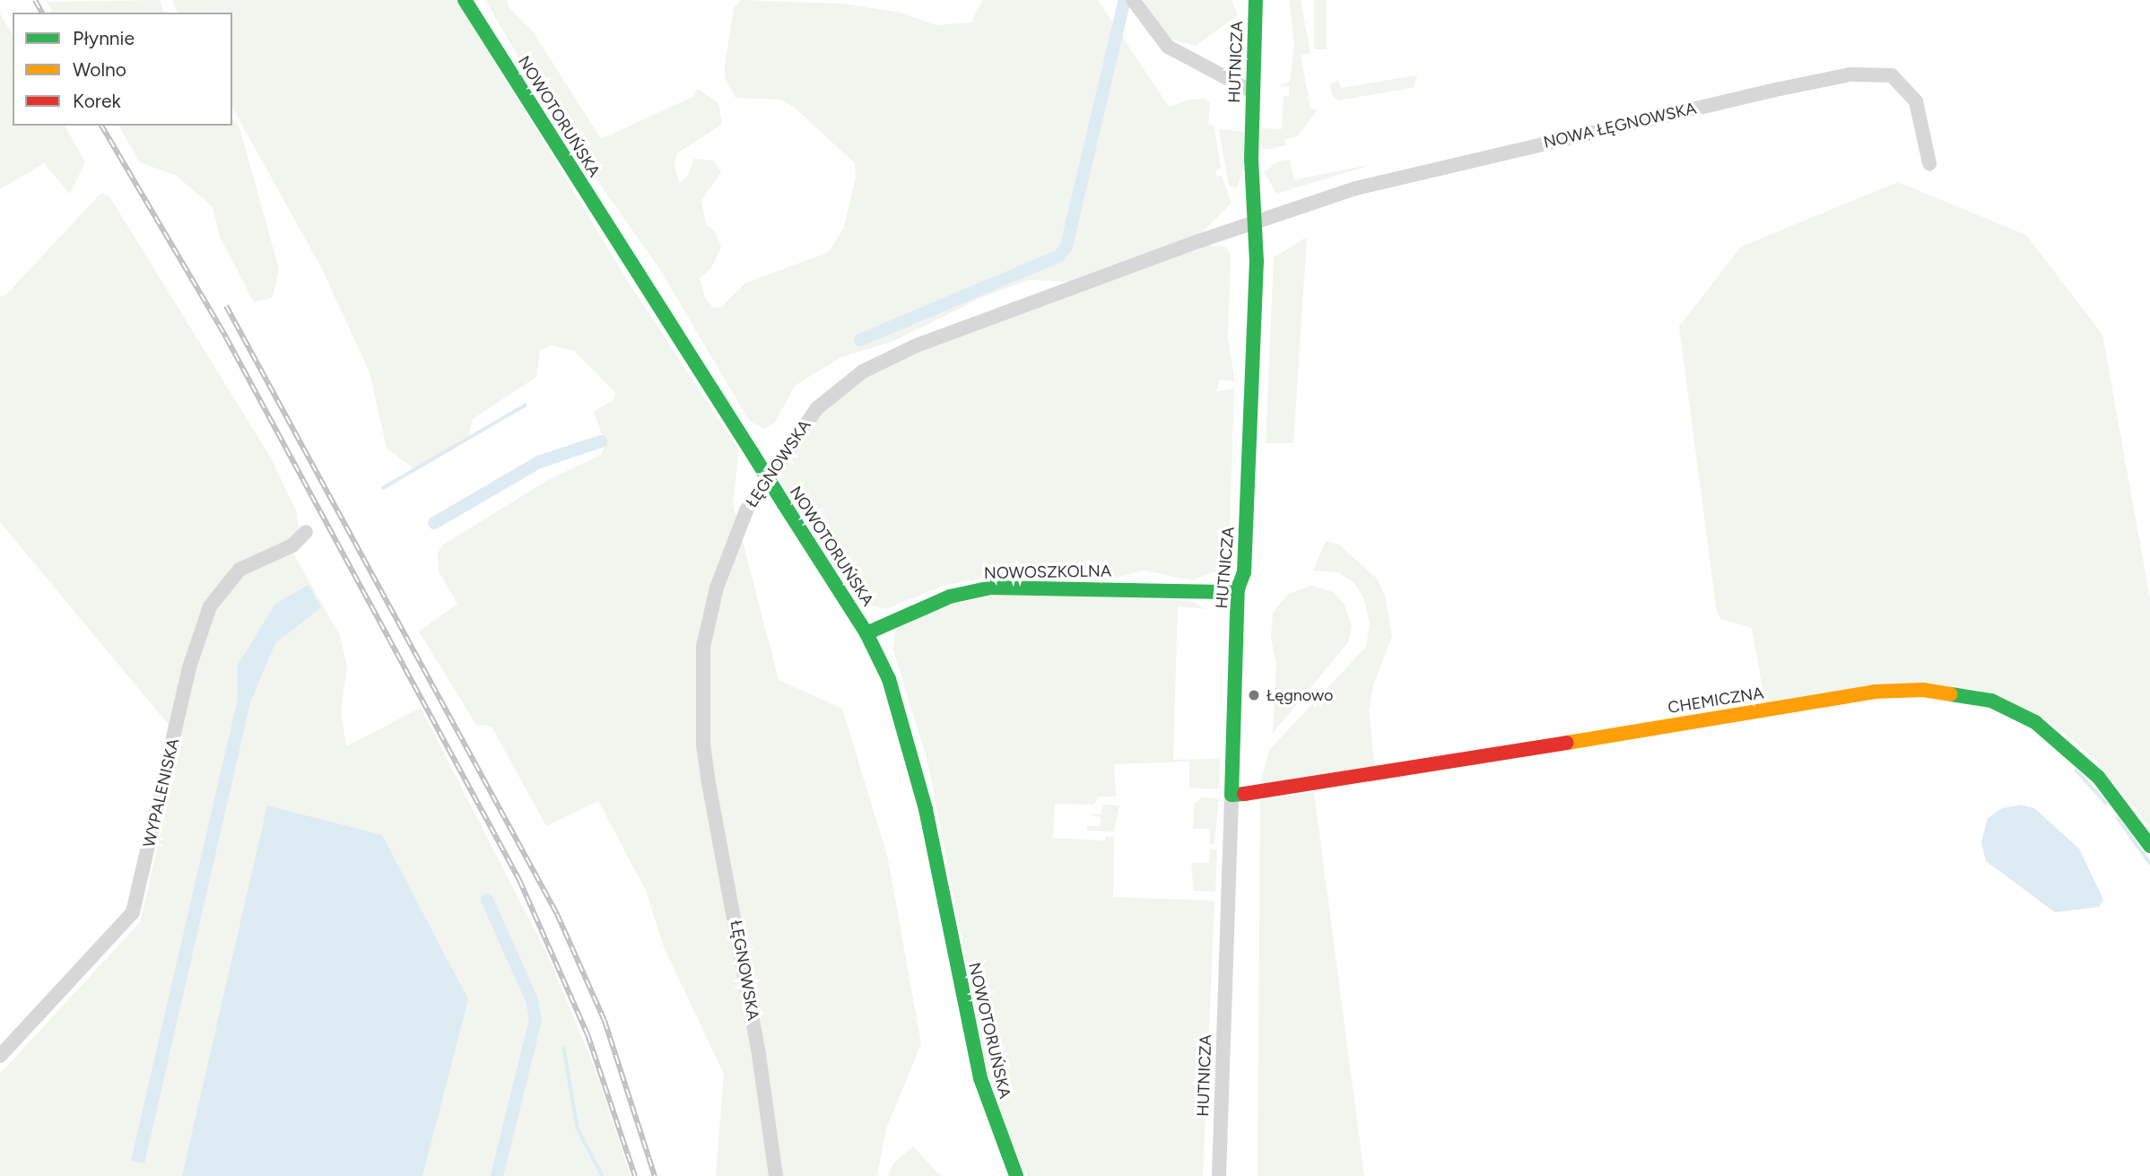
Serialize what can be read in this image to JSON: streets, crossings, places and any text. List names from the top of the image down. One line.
{"streets":{"street":["HUTNICZA","NOWOTORUŃSKA","NOWA ŁĘGNOWSKA","ŁĘGNOWSKA","NOWOSZKOLNA","CHEMICZNA","WYPALENISKA"]},"crossings":[["HUTNICZA","NOWA ŁĘGNOWSKA"],["HUTNICZA","ŁĘGNOWSKA"],["HUTNICZA","NOWOSZKOLNA"],["HUTNICZA","CHEMICZNA"],["NOWOTORUŃSKA","NOWOSZKOLNA"],["NOWA ŁĘGNOWSKA","ŁĘGNOWSKA"]],"places":["Łęgnowo"],"legend":["Płynnie","Wolno","Korek"]}
